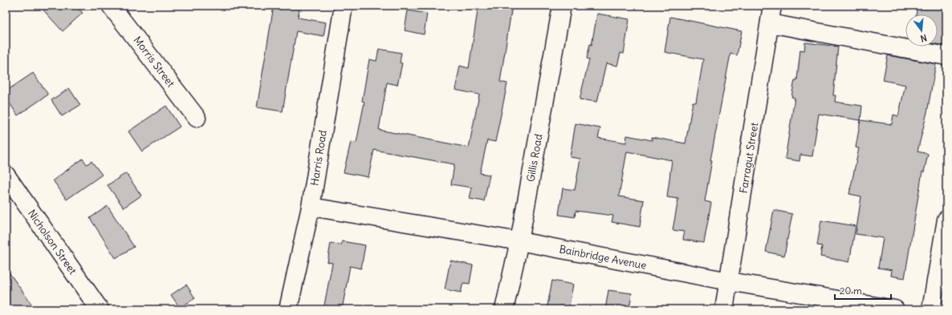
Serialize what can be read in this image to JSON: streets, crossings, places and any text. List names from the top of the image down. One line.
{"streets":{"street":["Morris Street","Harris Road","Gillis Road","Farragut Street","Nicholson Street","Bainbridge Avenue"]},"crossings":[["Harris Road","Bainbridge Avenue"],["Gillis Road","Bainbridge Avenue"],["Farragut Street","Bainbridge Avenue"]],"scale_bar":"20 m","north":"bottom"}
